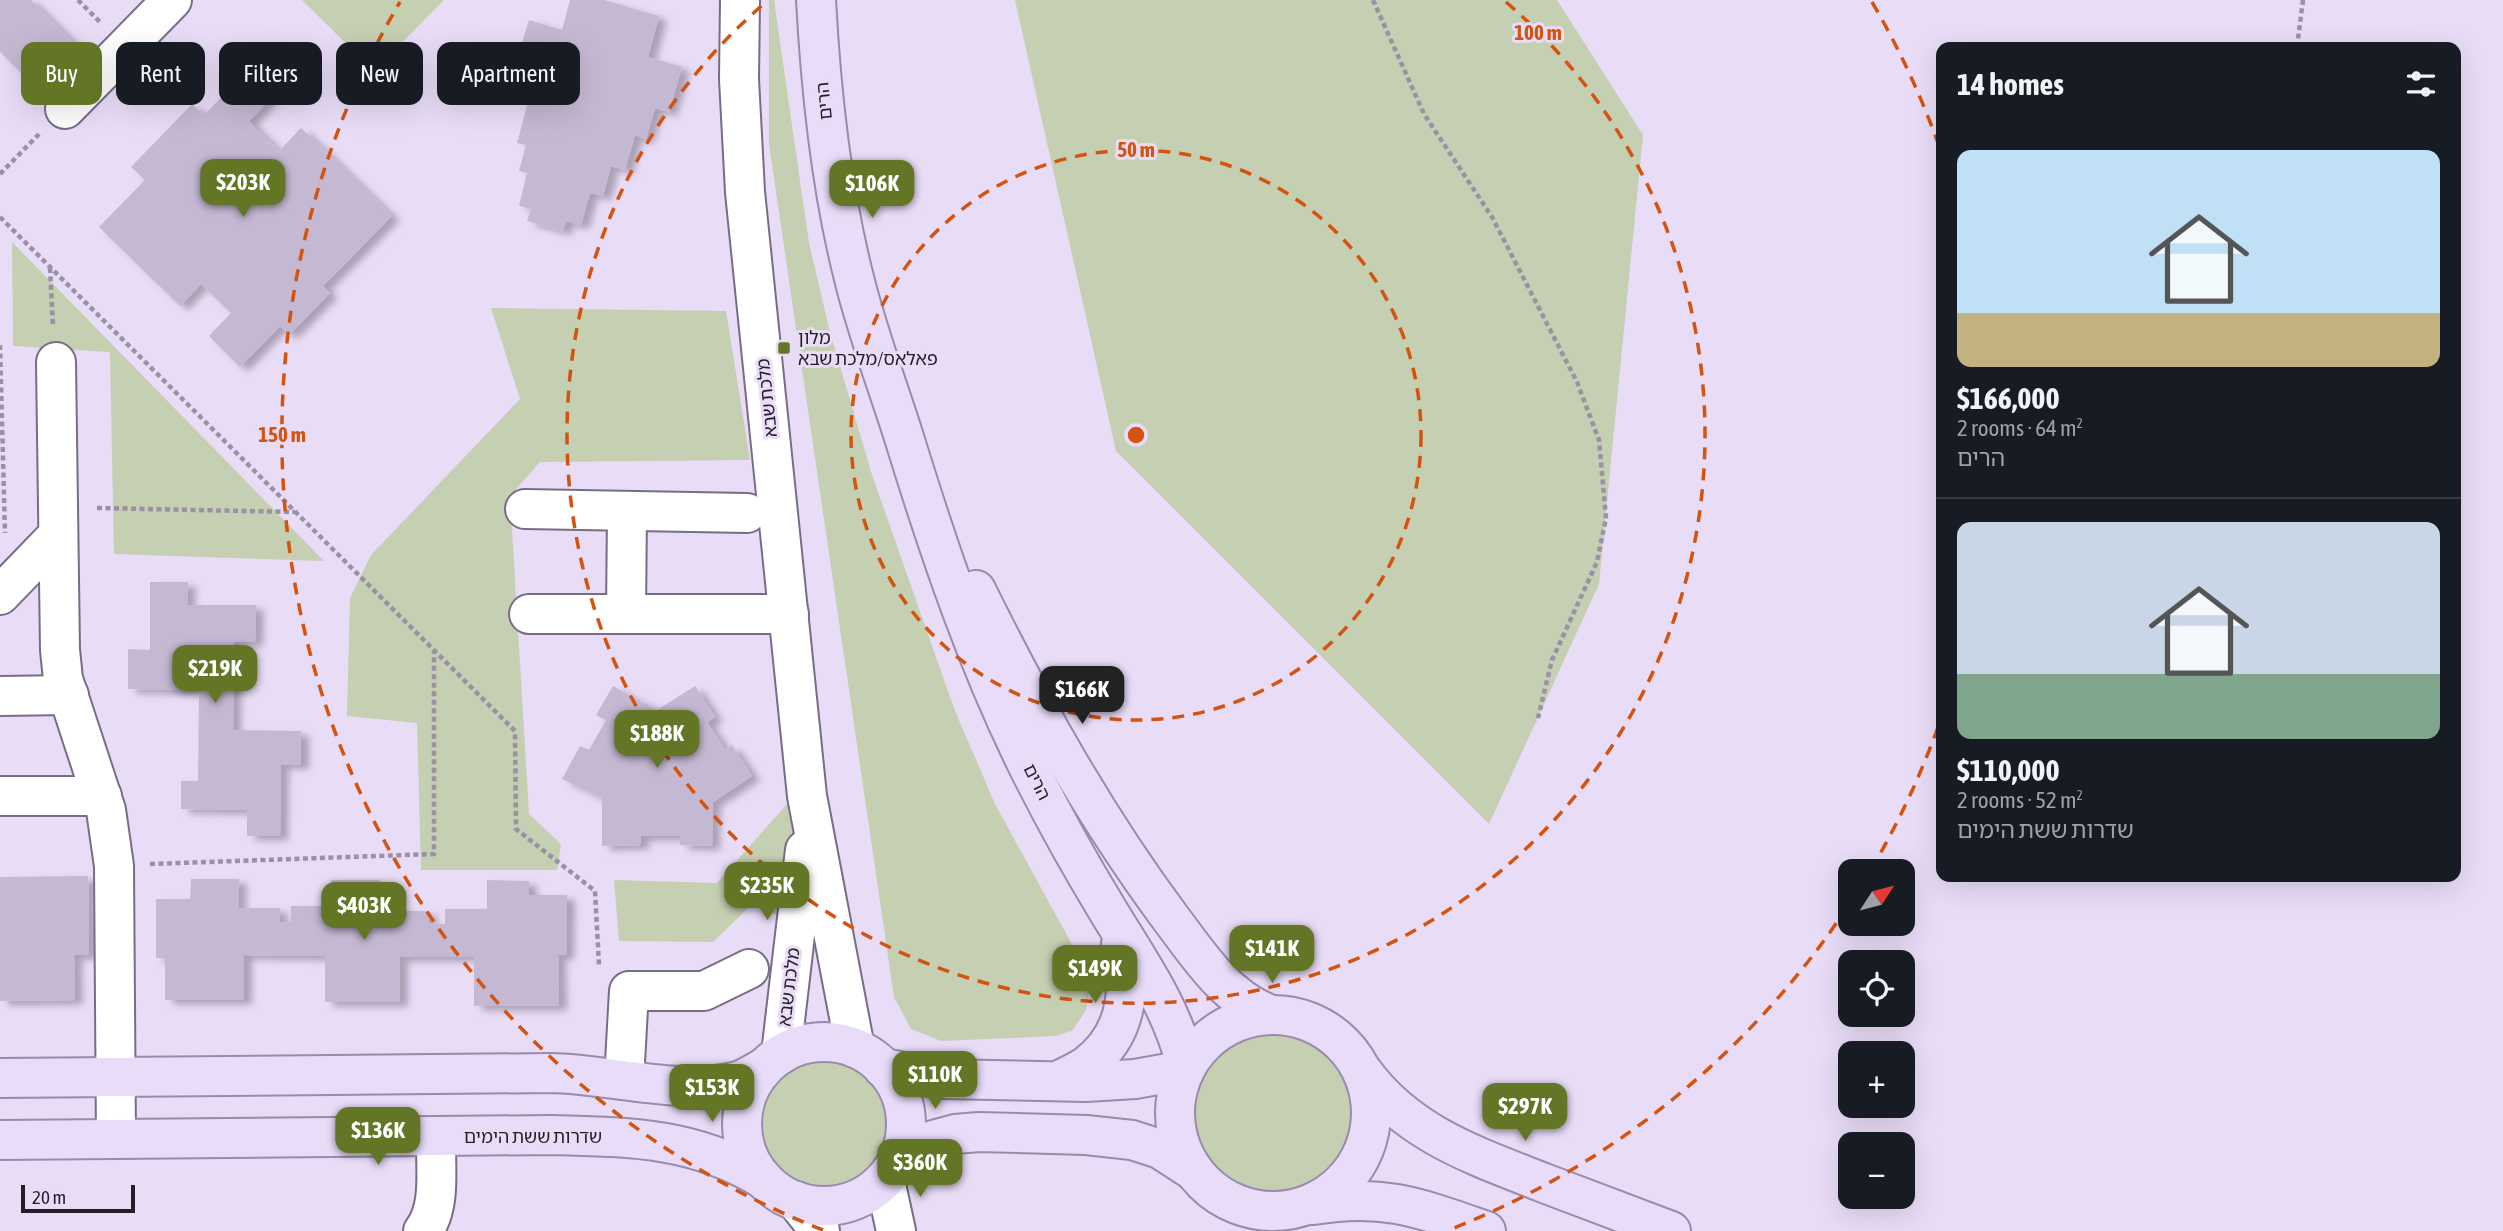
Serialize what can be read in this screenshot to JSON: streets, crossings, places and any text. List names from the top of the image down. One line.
{"streets":{"main road":["הרים","שדרות ששת הימים"],"street":["מלכת שבא"]},"crossings":[["מלכת שבא","שדרות ששת הימים"]],"places":{"transit":["מלון פאלאס/מלכת שבא"]},"scale_bar":"20 m","north":"top right","page":{"chip":["Buy","Rent","Filters","New","Apartment"],"heading":"14 homes","list":[{"name":"$166,000","note":"2 rooms · 64 m² · הרים"},{"name":"$110,000","note":"2 rooms · 52 m² · שדרות ששת הימים"}],"price":["$203K","$106K","$219K","$166K","$188K","$235K","$403K","$141K","$149K","$110K","$153K","$297K","$136K","$360K"],"map_buttons":["+","−"],"scale":"20 m"},"rings":["100 m","50 m","150 m"]}
